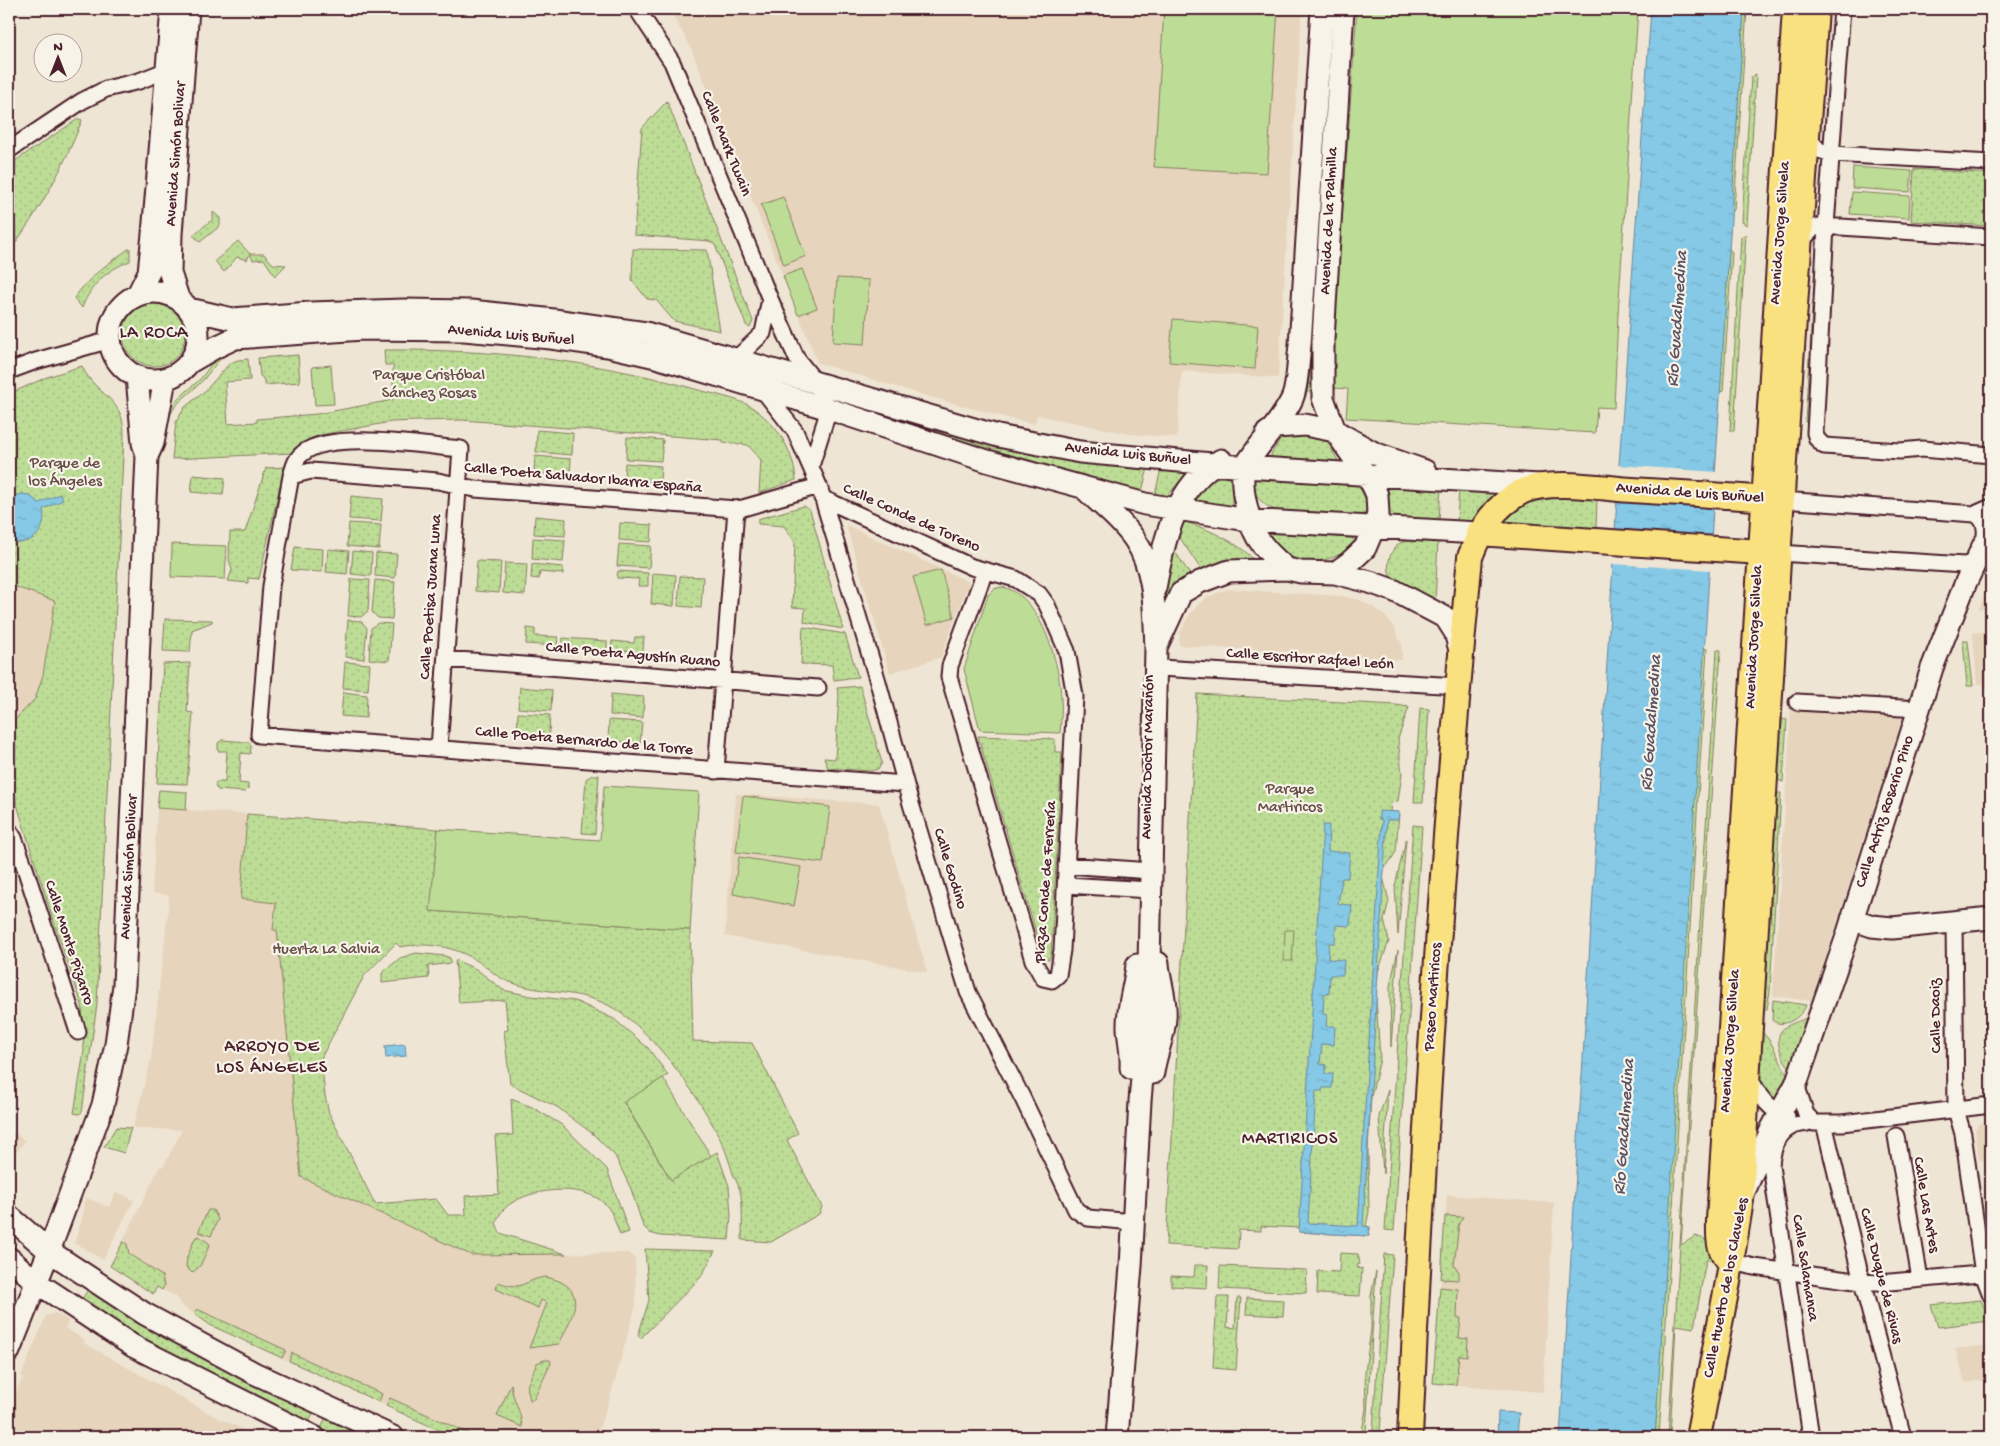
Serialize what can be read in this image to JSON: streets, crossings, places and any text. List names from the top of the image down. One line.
{"streets":{"main road":["Avenida Simón Bolivar","Avenida de la Palmilla","Avenida Jorge Silvela","Avenida Luis Buñuel","Avenida de Luis Buñuel","Avenida Doctor Marañón","Calle Actriz Rosario Pino","Paseo Martiricos","Calle Huerto de los Claveles"],"street":["Calle Mark Twain","Calle Poeta Salvador Ibarra España","Calle Conde de Toreno","Calle Poetisa Juana Luna","Calle Poeta Agustín Ruano","Calle Escritor Rafael León","Calle Poeta Bernardo de la Torre","Calle Godino","Plaza Conde de Ferrería","Calle Monte Pizarro","Calle Daoiz","Calle Las Artes","Calle Salamanca","Calle Duque de Rivas"]},"crossings":[["Calle Mark Twain","Avenida Luis Buñuel"],["Avenida Simón Bolivar","Avenida Luis Buñuel"],["Avenida de la Palmilla","Avenida Luis Buñuel"],["Avenida de la Palmilla","Avenida Doctor Marañón"],["Avenida Jorge Silvela","Avenida Luis Buñuel"],["Avenida Jorge Silvela","Avenida de Luis Buñuel"],["Avenida Jorge Silvela","Calle Huerto de los Claveles"],["Avenida Luis Buñuel","Avenida de Luis Buñuel"],["Avenida Luis Buñuel","Avenida Doctor Marañón"],["Avenida Luis Buñuel","Calle Godino"],["Avenida Luis Buñuel","Paseo Martiricos"],["Calle Poeta Salvador Ibarra España","Calle Conde de Toreno"],["Calle Poeta Salvador Ibarra España","Calle Poetisa Juana Luna"],["Calle Poeta Salvador Ibarra España","Calle Poeta Bernardo de la Torre"],["Calle Poeta Salvador Ibarra España","Calle Godino"],["Calle Conde de Toreno","Calle Godino"],["Calle Conde de Toreno","Plaza Conde de Ferrería"],["Calle Poetisa Juana Luna","Calle Poeta Agustín Ruano"],["Calle Poetisa Juana Luna","Calle Poeta Bernardo de la Torre"],["Calle Escritor Rafael León","Avenida Doctor Marañón"],["Calle Escritor Rafael León","Paseo Martiricos"],["Calle Poeta Bernardo de la Torre","Calle Godino"],["Avenida Doctor Marañón","Calle Godino"],["Avenida Doctor Marañón","Paseo Martiricos"],["Calle Actriz Rosario Pino","Calle Huerto de los Claveles"],["Calle Salamanca","Calle Duque de Rivas"]],"districts":["LA ROCA","ARROYO DE LOS ÁNGELES","MARTIRICOS"],"water":["Río Guadalmedina"],"parks":["Parque Cristóbal Sánchez Rosas","Parque de los Ángeles","Parque Martiricos","Huerta La Salvia"],"north":"top"}
